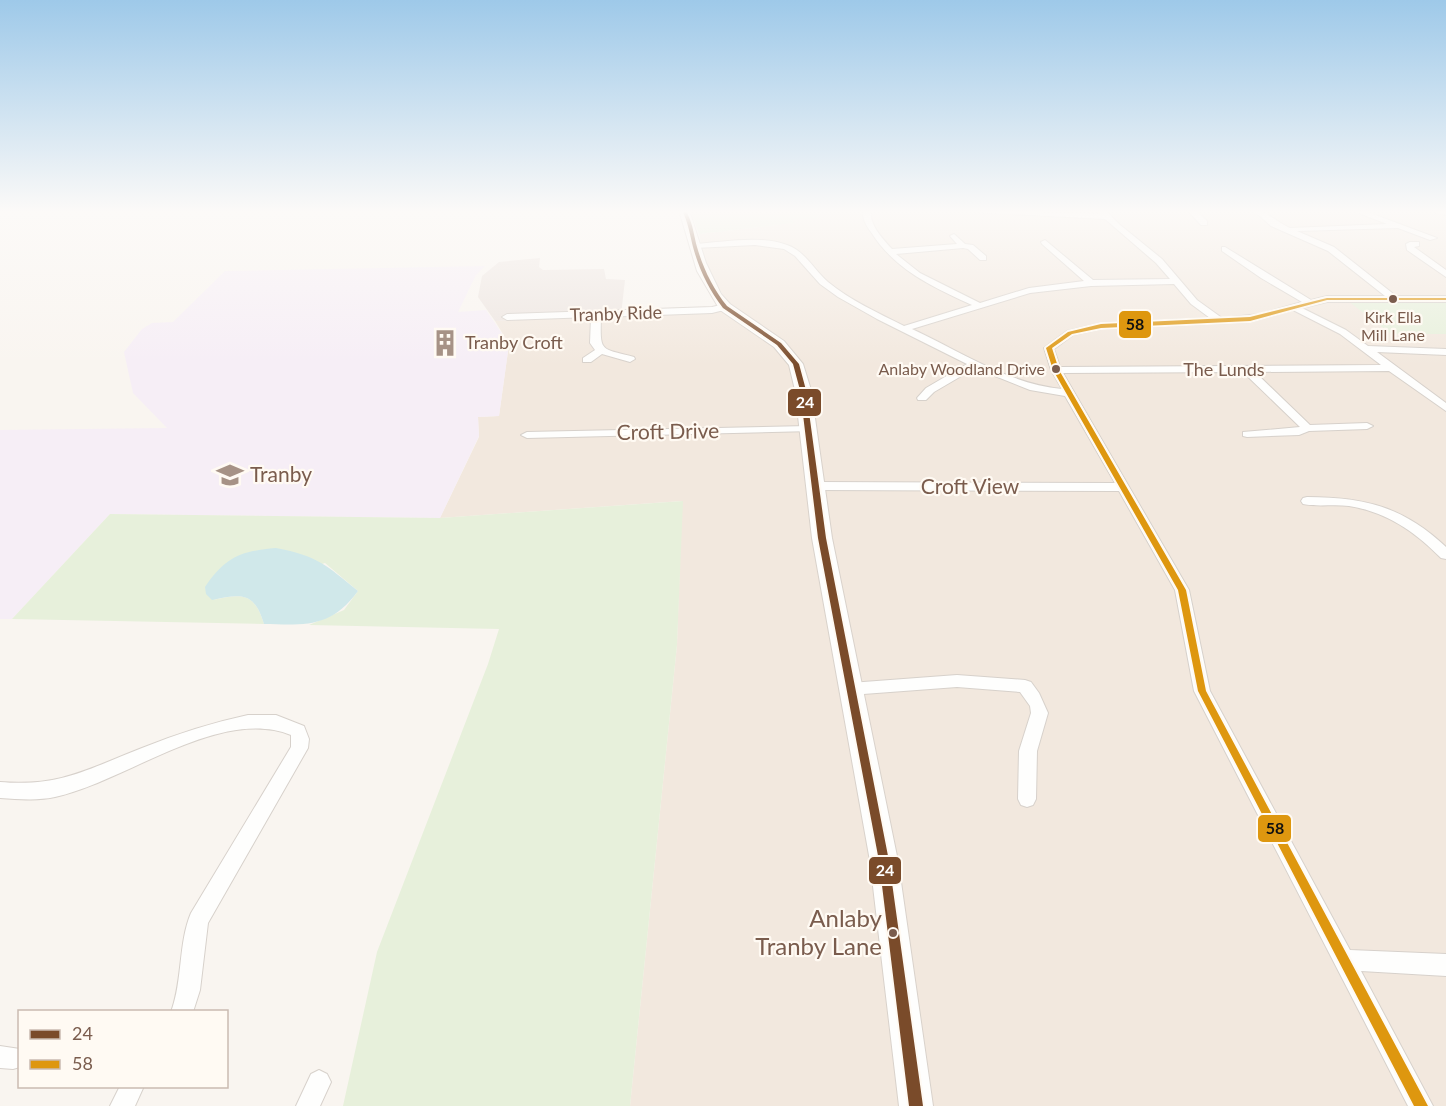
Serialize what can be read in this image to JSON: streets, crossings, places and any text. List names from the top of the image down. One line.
{"streets":{"street":["Tranby Ride","The Lunds","Croft Drive","Croft View"]},"places":{"other":["Kirk Ella Mill Lane","Anlaby Woodland Drive","Anlaby Tranby Lane"],"building":["Tranby Croft"],"school or university":["Tranby"]},"lines":["transit line 24","transit line 58"],"legend":["24","58"]}
